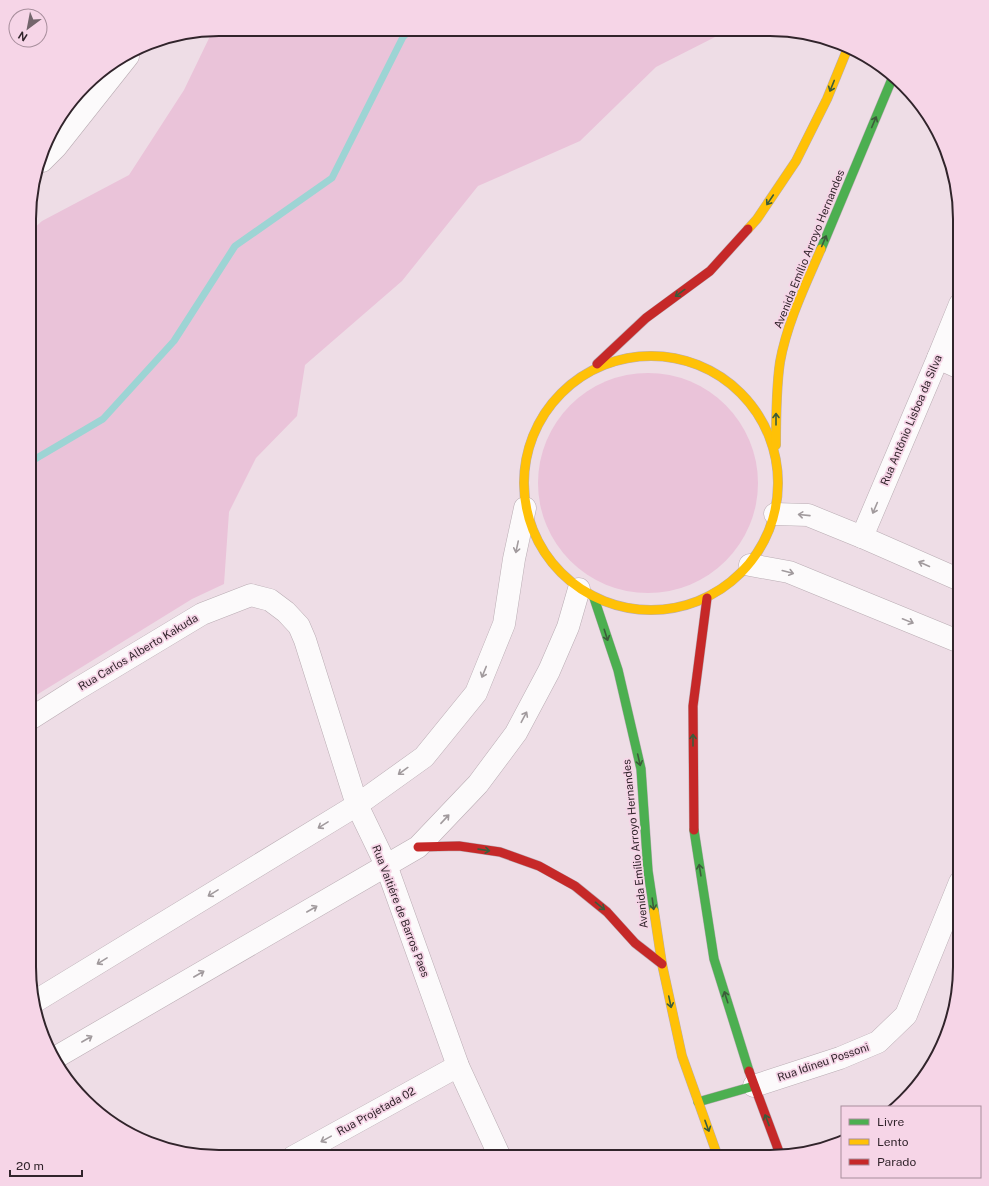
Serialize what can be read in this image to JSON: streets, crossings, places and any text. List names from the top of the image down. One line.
{"streets":{"main road":["Avenida Emílio Arroyo Hernandes"],"street":["Rua Antônio Lisboa da Silva","Rua Carlos Alberto Kakuda","Rua Vaitiére de Barros Paes","Rua Idineu Possoni","Rua Projetada 02"]},"crossings":[["Rua Carlos Alberto Kakuda","Rua Vaitiére de Barros Paes"],["Rua Vaitiére de Barros Paes","Rua Projetada 02"]],"one_way":["Rua Antônio Lisboa da Silva","Rua Projetada 02"],"legend":["Livre","Lento","Parado"],"scale_bar":"20 m","north":"bottom left"}
